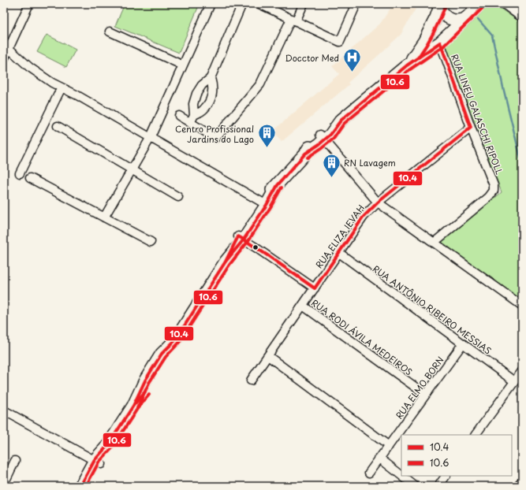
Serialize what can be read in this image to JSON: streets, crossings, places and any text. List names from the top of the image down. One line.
{"streets":{"street":["RUA LINEU GALASCHI RIPOLL","RUA ELIZA IEVAH","RUA ANTÔNIO RIBEIRO MESSIAS","RUA RODI ÁVILA MEDEIROS","RUA ELMO BORN"]},"crossings":[["RUA LINEU GALASCHI RIPOLL","RUA ELIZA IEVAH"],["RUA ELIZA IEVAH","RUA ANTÔNIO RIBEIRO MESSIAS"],["RUA ELIZA IEVAH","RUA RODI ÁVILA MEDEIROS"],["RUA ANTÔNIO RIBEIRO MESSIAS","RUA ELMO BORN"],["RUA RODI ÁVILA MEDEIROS","RUA ELMO BORN"]],"places":{"hospital":["Docctor Med"],"building":["Centro Profissional Jardins do Lago","RN Lavagem"]},"lines":["transit line 10.6","transit line 10.4"],"legend":["10.4","10.6"]}
